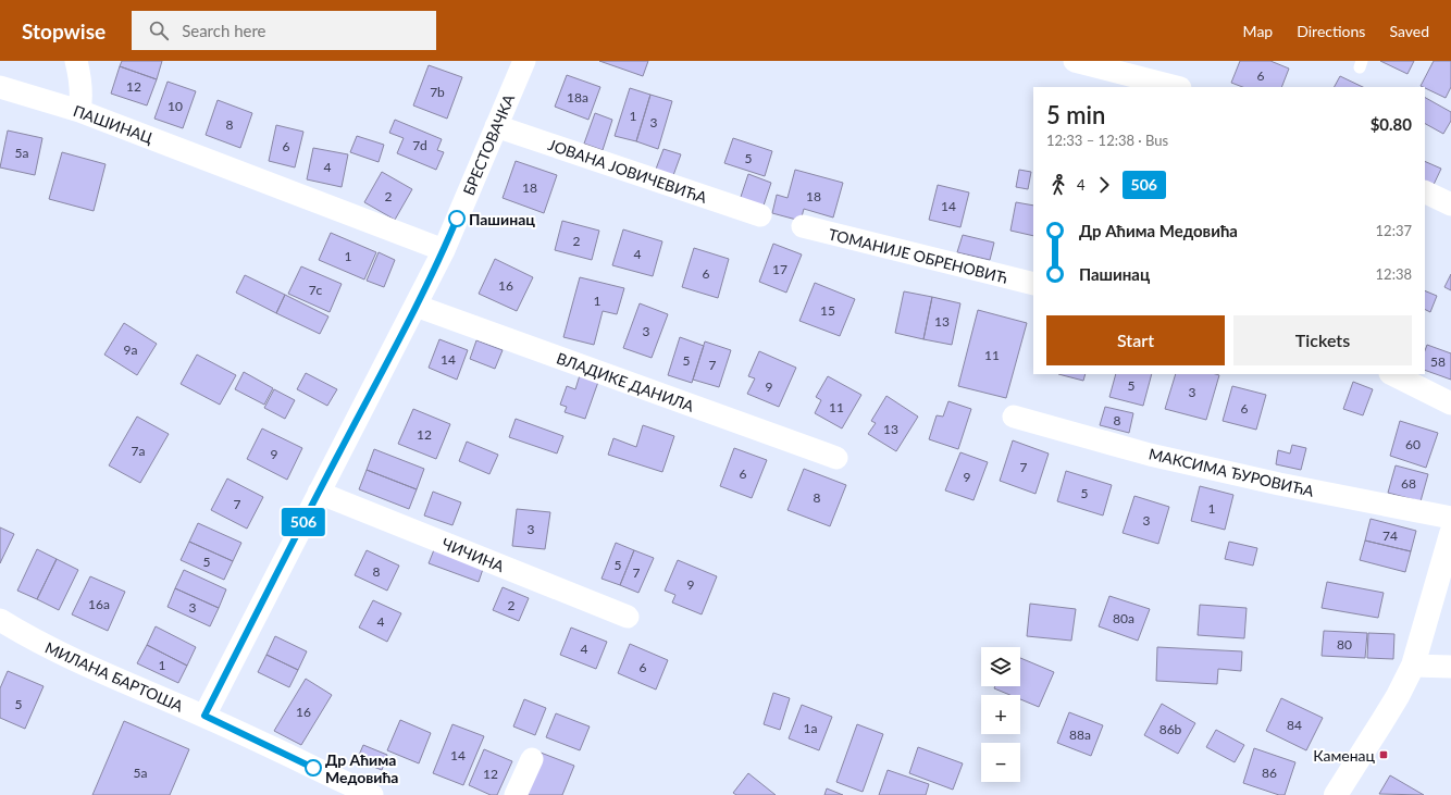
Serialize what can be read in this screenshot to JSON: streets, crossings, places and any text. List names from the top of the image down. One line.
{"streets":{"street":["ПАШИНАЦ","БРЕСТОВАЧКА","ЈОВАНА ЈОВИЧЕВИЋА","ТОМАНИЈЕ ОБРЕНОВИЋ","ВЛАДИКЕ ДАНИЛА","МАКСИМА ЂУРОВИЋА","ЧИЧИНА","МИЛАНА БАРТОША"]},"crossings":[["ПАШИНАЦ","БРЕСТОВАЧКА"],["БРЕСТОВАЧКА","ЈОВАНА ЈОВИЧЕВИЋА"],["БРЕСТОВАЧКА","ВЛАДИКЕ ДАНИЛА"],["БРЕСТОВАЧКА","ЧИЧИНА"],["БРЕСТОВАЧКА","МИЛАНА БАРТОША"]],"places":{"other":["Пашинац","Др Аћима Медовића"],"transit":["Каменац"]},"lines":["bus line 506"],"house_numbers":["6","12","7b","18a","10","1","3","8","7d","6","5a","5","4","18","2","18","14","2","4","1","17","6","16","7c","1","15","13","3","9a","11","14","5","58","7","5","9","3","11","6","8","13","12","60","7a","9","7","6","9","68","5","8","7","1","3","3","74","5","5","8","7","9","16a","2","3","80a","4","80","4","1","6","5","16","84","1a","86b","88a","14","5a","86","12"],"page":{"header":"Stopwise","search":"Search here","nav":["Map","Directions","Saved"],"on_map":"506","heading":["5 min","12:33 – 12:38 · Bus","$0.80"],"legs":["4","506"],"list":[{"name":"Др Аћима Медовића","value":"12:37"},{"name":"Пашинац","value":"12:38"}],"buttons":["Start","Tickets"],"map_buttons":["+","−"]}}
